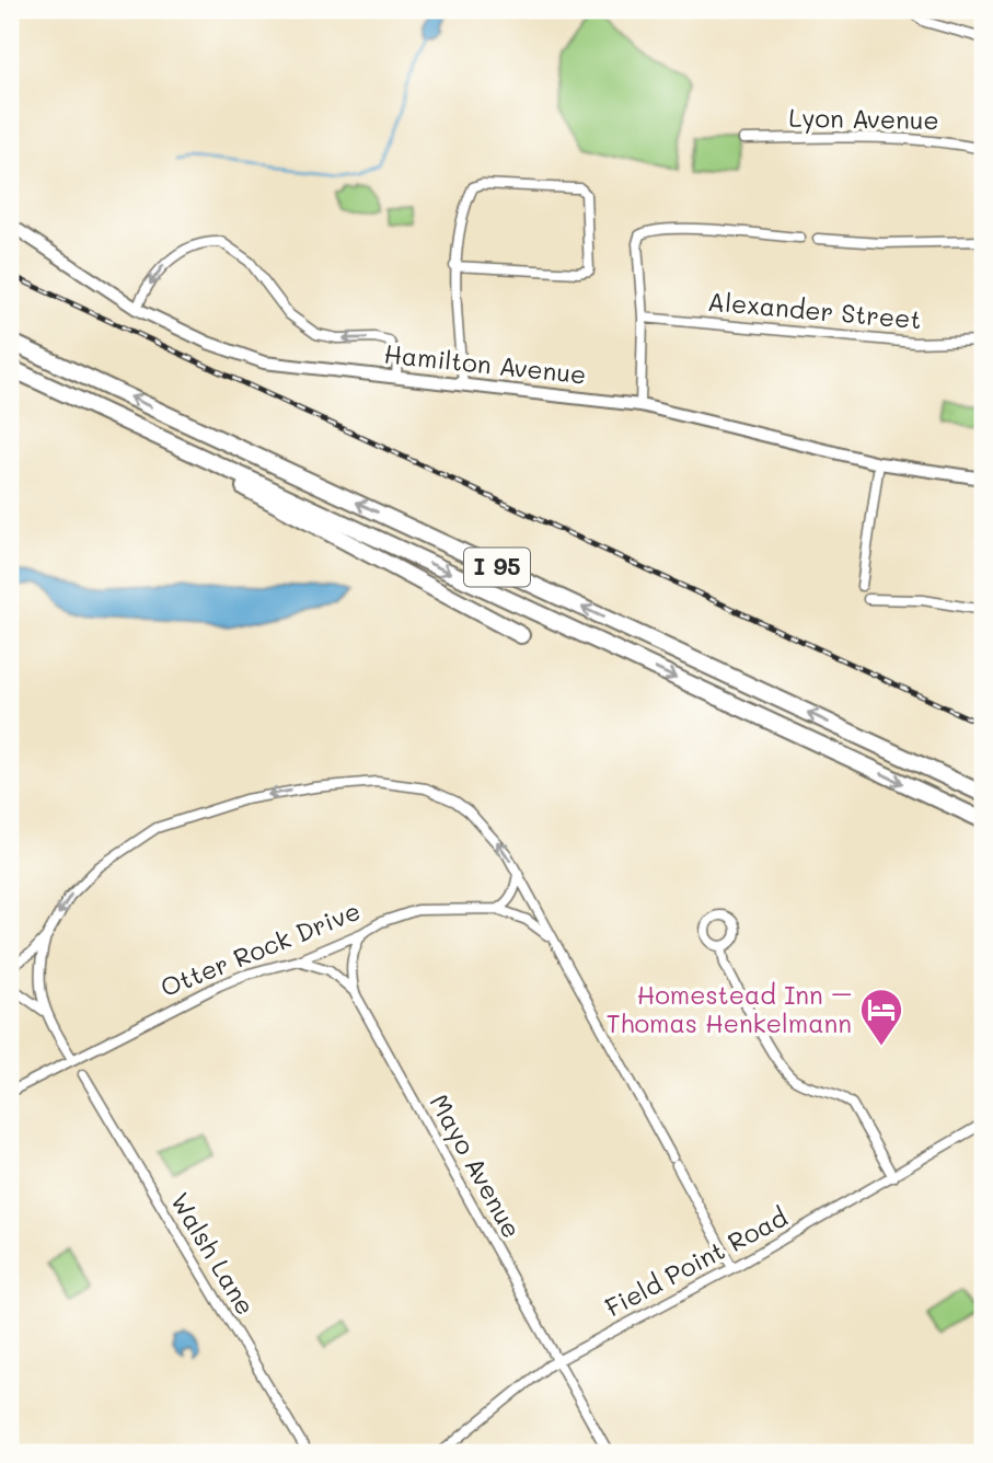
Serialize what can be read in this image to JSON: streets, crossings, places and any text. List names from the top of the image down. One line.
{"streets":{"highway":["I 95"],"main road":["Hamilton Avenue"],"street":["Lyon Avenue","Alexander Street","Otter Rock Drive","Mayo Avenue","Walsh Lane","Field Point Road"]},"crossings":[["Otter Rock Drive","Mayo Avenue"],["Mayo Avenue","Field Point Road"]],"places":{"hotel":["Homestead Inn – Thomas Henkelmann"]}}
